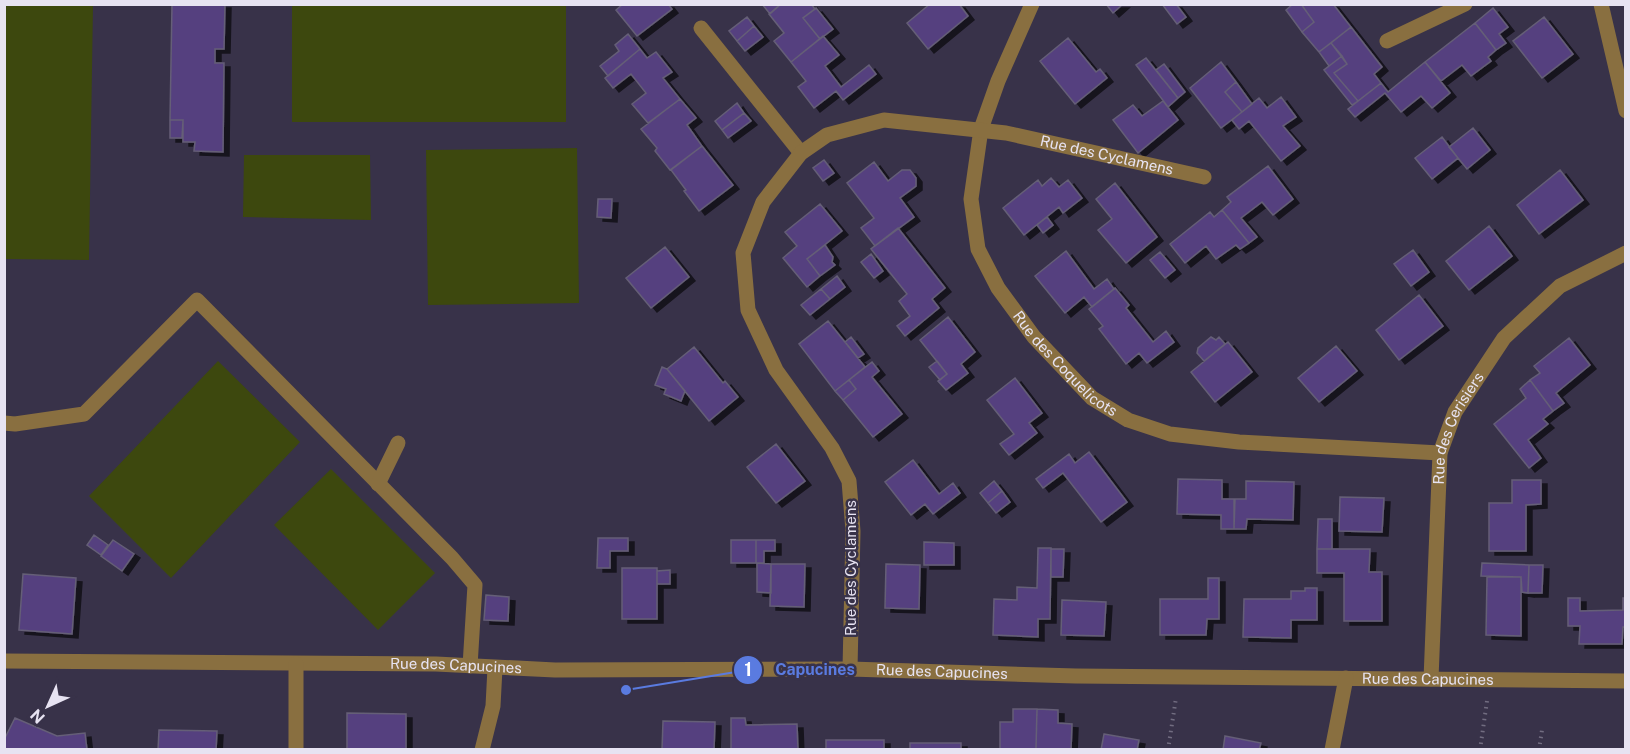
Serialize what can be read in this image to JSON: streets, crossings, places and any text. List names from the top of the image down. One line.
{"streets":{"street":["Rue des Cyclamens","Rue des Coquelicots","Rue des Cerisiers","Rue des Capucines"]},"crossings":[["Rue des Cyclamens","Rue des Coquelicots"],["Rue des Cyclamens","Rue des Capucines"],["Rue des Coquelicots","Rue des Cerisiers"],["Rue des Cerisiers","Rue des Capucines"]],"places":["Capucines"],"north":"bottom left"}
